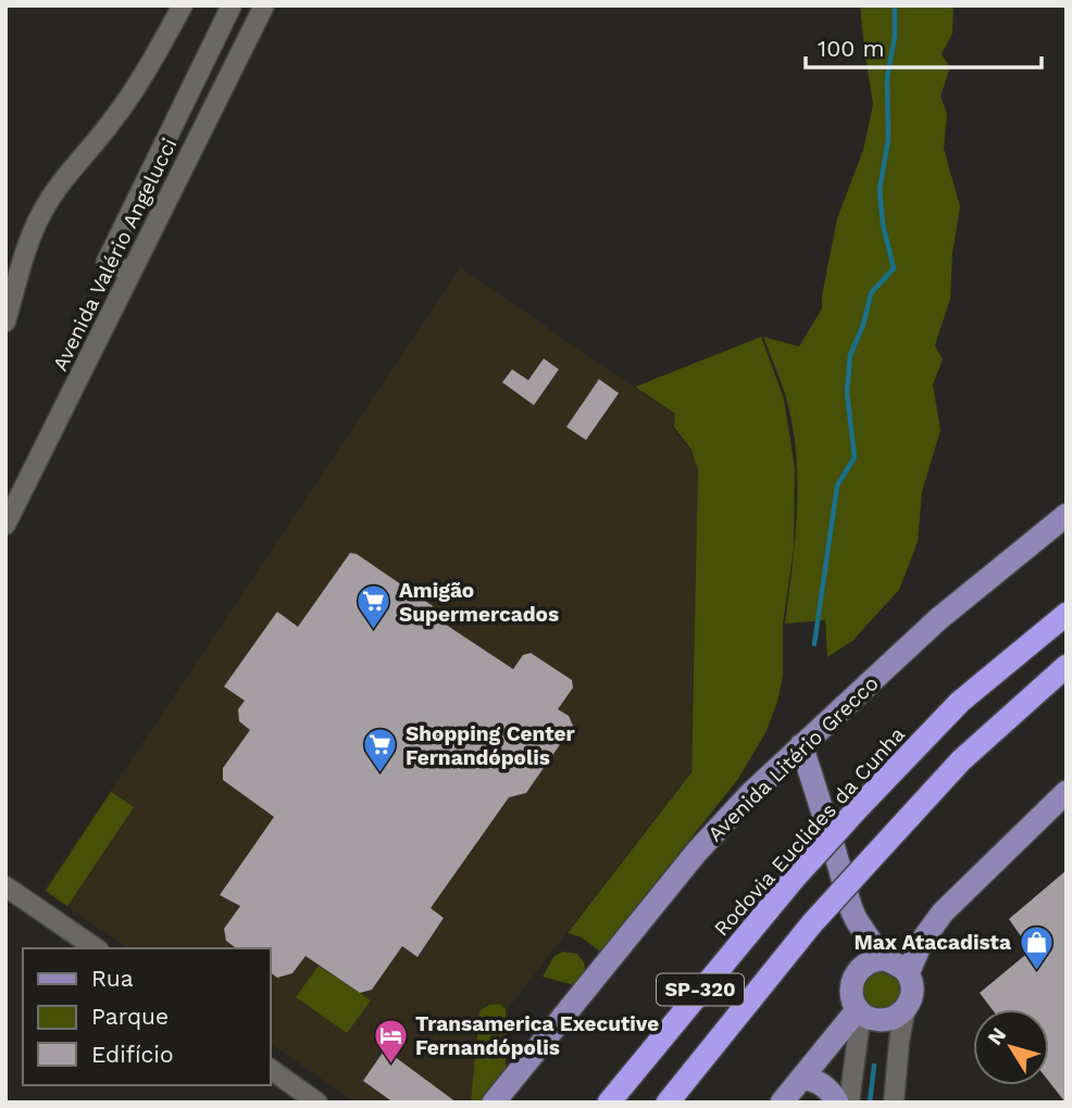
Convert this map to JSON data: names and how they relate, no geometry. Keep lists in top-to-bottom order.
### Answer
{
  "streets": {
    "highway": ["Rodovia Euclides da Cunha", "SP-320"],
    "main road": ["Avenida Litério Grecco"],
    "street": ["Avenida Valério Angelucci"]
  },
  "places": {
    "supermarket": ["Amigão Supermercados", "Shopping Center Fernandópolis"],
    "shop": ["Max Atacadista"],
    "hotel": ["Transamerica Executive Fernandópolis"]
  },
  "legend": ["Rua", "Parque", "Edifício"],
  "scale_bar": "100 m",
  "north": "top left"
}
